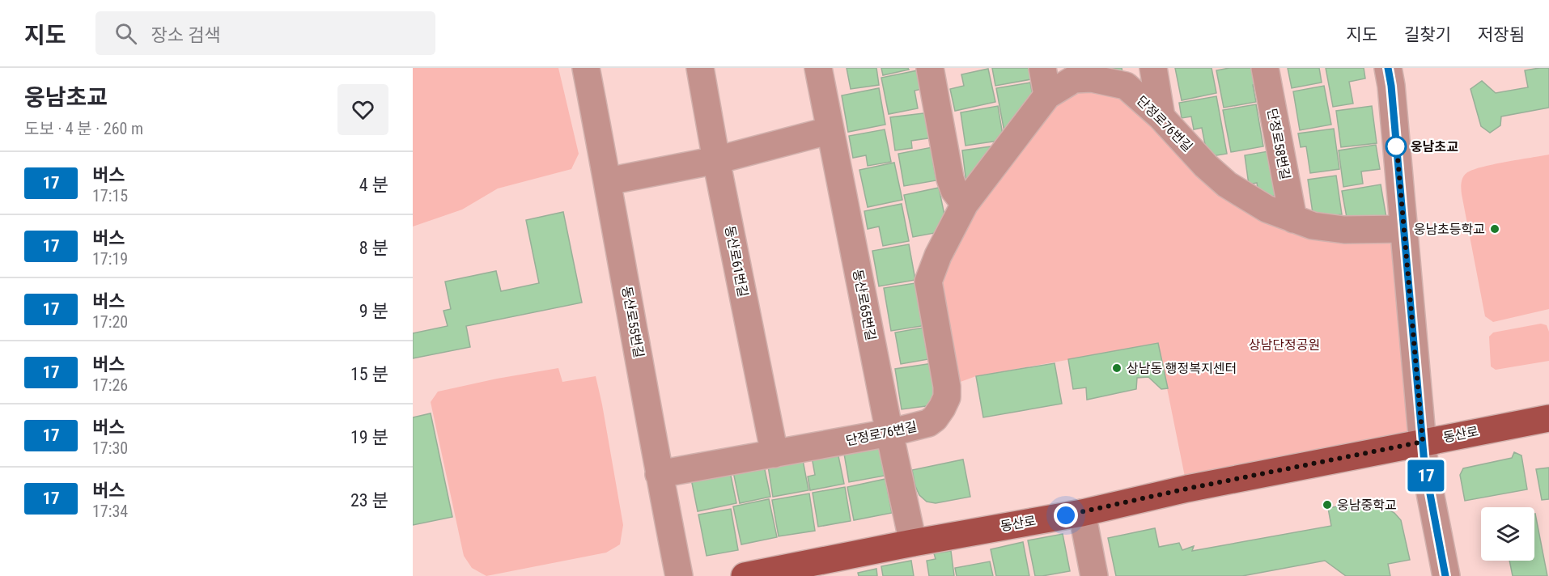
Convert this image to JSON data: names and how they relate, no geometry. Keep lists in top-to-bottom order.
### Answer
{
  "streets": {
    "main road": ["동산로"],
    "street": [
      "단정로76번길",
      "단정로58번길",
      "동산로61번길",
      "동산로65번길",
      "동산로55번길"
    ]
  },
  "crossings": [
    ["단정로76번길", "단정로58번길"],
    ["단정로76번길", "동산로61번길"],
    ["단정로76번길", "동산로65번길"],
    ["단정로76번길", "동산로55번길"],
    ["동산로65번길", "동산로"]
  ],
  "parks": ["상남단정공원"],
  "places": [
    "웅남초교",
    "웅남초등학교",
    "상남동 행정복지센터",
    "웅남중학교"
  ],
  "lines": ["bus line 17"],
  "page": {
    "header": "지도",
    "search": "장소 검색",
    "nav": ["지도", "길찾기", "저장됨"],
    "heading": ["웅남초교", "도보 · 4 분 · 260 m"],
    "on_map": "17",
    "list": [
      {
        "mark": "17",
        "name": "버스",
        "note": "17:15",
        "value": "4 분"
      },
      {
        "mark": "17",
        "name": "버스",
        "note": "17:19",
        "value": "8 분"
      },
      {
        "mark": "17",
        "name": "버스",
        "note": "17:20",
        "value": "9 분"
      },
      {
        "mark": "17",
        "name": "버스",
        "note": "17:26",
        "value": "15 분"
      },
      {
        "mark": "17",
        "name": "버스",
        "note": "17:30",
        "value": "19 분"
      },
      {
        "mark": "17",
        "name": "버스",
        "note": "17:34",
        "value": "23 분"
      }
    ]
  }
}
